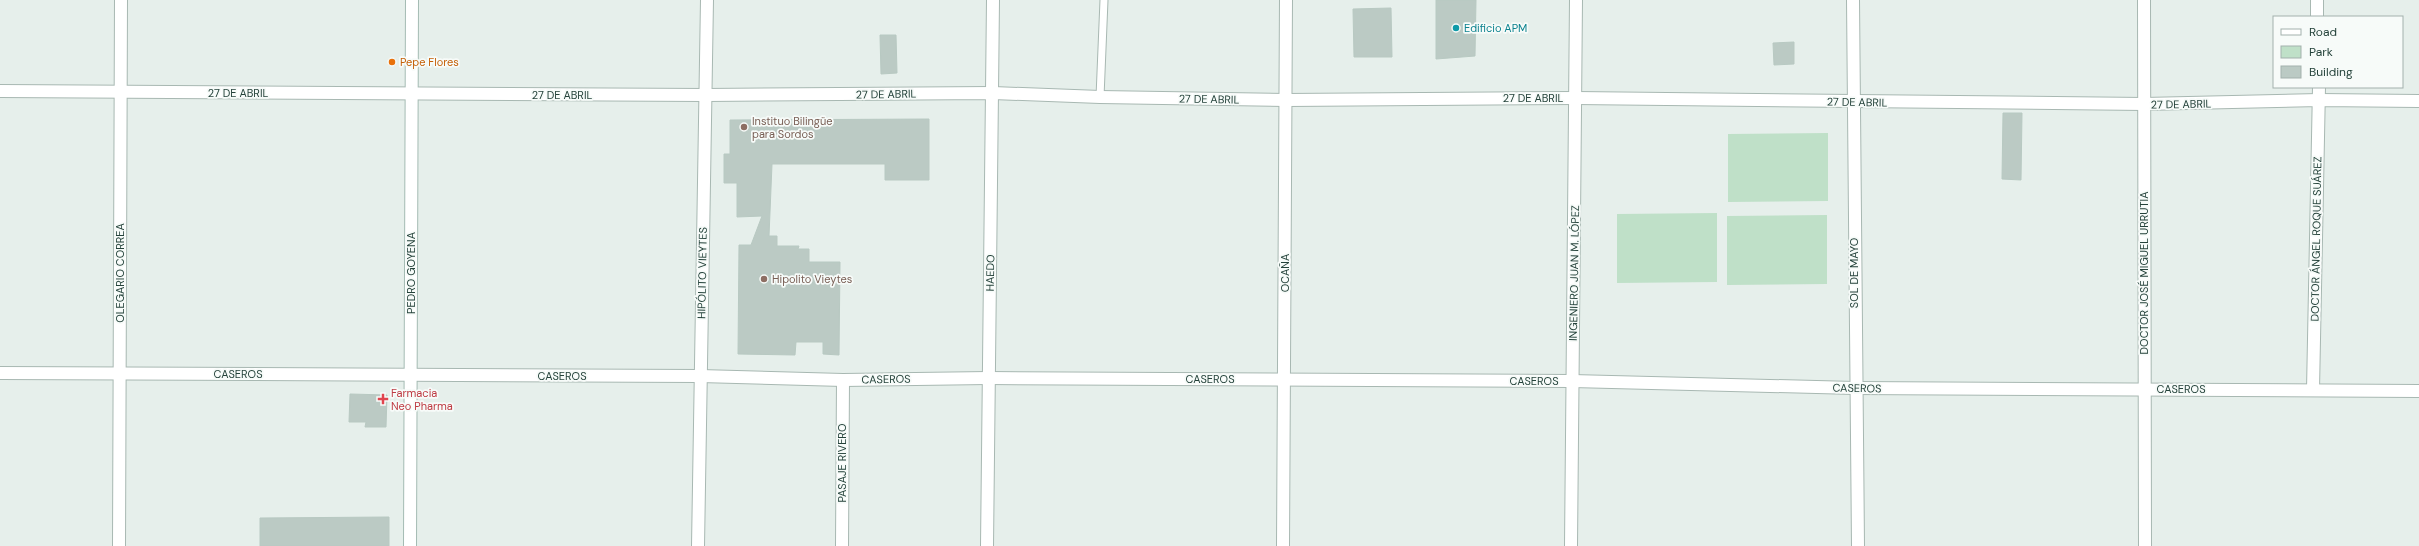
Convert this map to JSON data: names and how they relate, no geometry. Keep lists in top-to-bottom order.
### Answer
{
  "streets": {
    "street": [
      "27 DE ABRIL",
      "DOCTOR ÁNGEL ROQUE SUÁREZ",
      "OLEGARIO CORREA",
      "PEDRO GOYENA",
      "HIPÓLITO VIEYTES",
      "HAEDO",
      "OCAÑA",
      "INGENIERO JUAN M. LÓPEZ",
      "SOL DE MAYO",
      "DOCTOR JOSÉ MIGUEL URRUTIA",
      "CASEROS",
      "PASAJE RIVERO"
    ]
  },
  "crossings": [
    ["27 DE ABRIL", "DOCTOR ÁNGEL ROQUE SUÁREZ"],
    ["27 DE ABRIL", "OLEGARIO CORREA"],
    ["27 DE ABRIL", "PEDRO GOYENA"],
    ["27 DE ABRIL", "HIPÓLITO VIEYTES"],
    ["27 DE ABRIL", "HAEDO"],
    ["27 DE ABRIL", "OCAÑA"],
    ["27 DE ABRIL", "INGENIERO JUAN M. LÓPEZ"],
    ["27 DE ABRIL", "SOL DE MAYO"],
    ["27 DE ABRIL", "DOCTOR JOSÉ MIGUEL URRUTIA"],
    ["DOCTOR ÁNGEL ROQUE SUÁREZ", "CASEROS"],
    ["OLEGARIO CORREA", "CASEROS"],
    ["PEDRO GOYENA", "CASEROS"],
    ["HIPÓLITO VIEYTES", "CASEROS"],
    ["HAEDO", "CASEROS"],
    ["OCAÑA", "CASEROS"],
    ["INGENIERO JUAN M. LÓPEZ", "CASEROS"],
    ["SOL DE MAYO", "CASEROS"],
    ["DOCTOR JOSÉ MIGUEL URRUTIA", "CASEROS"],
    ["CASEROS", "PASAJE RIVERO"]
  ],
  "places": {
    "other": [
      "Edificio APM",
      "Pepe Flores",
      "Instituo Bilingüe para Sordos",
      "Hipolito Vieytes"
    ],
    "health": ["Farmacia Neo Pharma"]
  },
  "legend": ["Road", "Park", "Building"]
}
